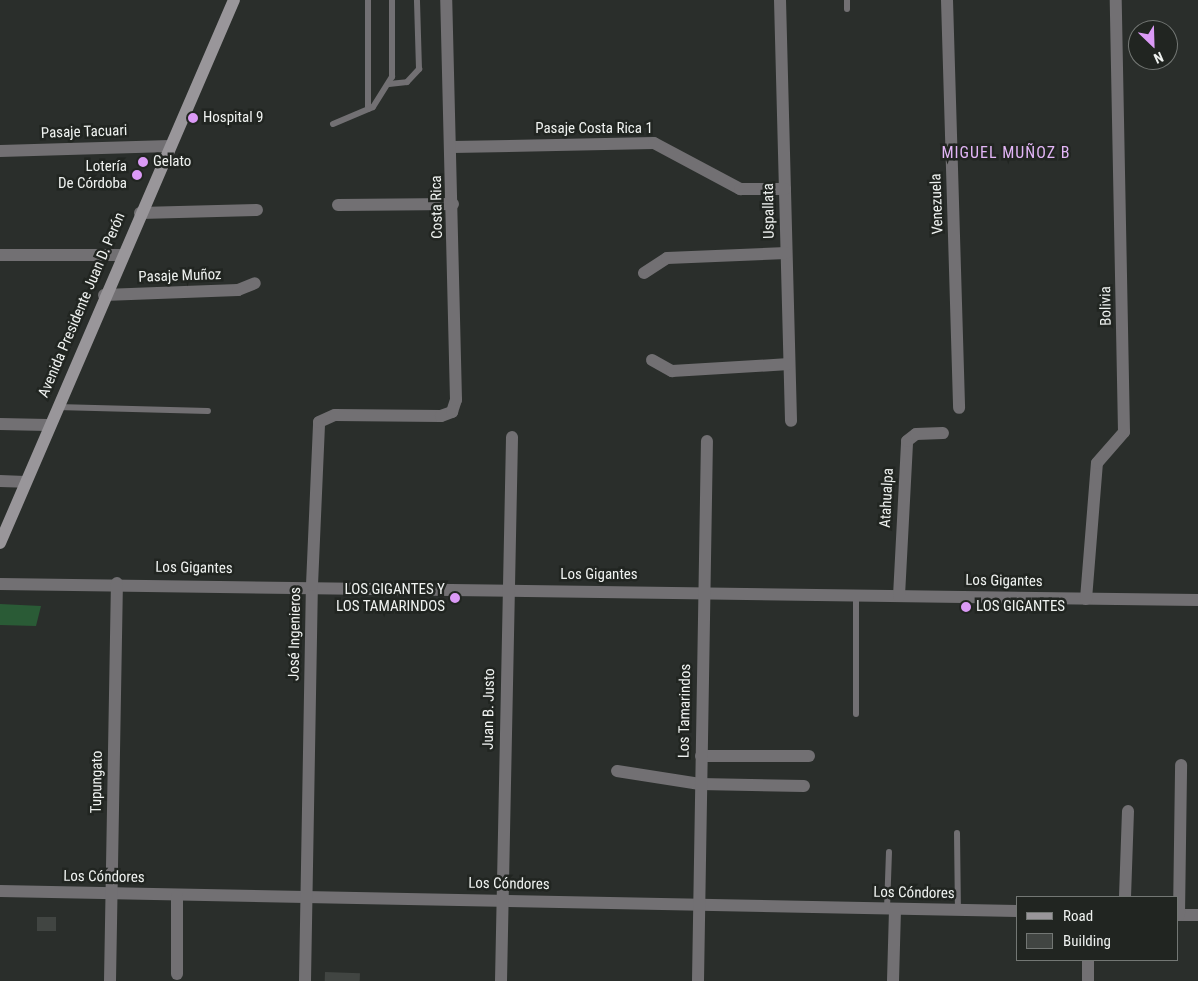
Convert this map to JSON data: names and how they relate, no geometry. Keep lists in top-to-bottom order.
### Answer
{
  "streets": {
    "main road": ["Avenida Presidente Juan D. Perón"],
    "street": [
      "Pasaje Costa Rica 1",
      "Pasaje Tacuari",
      "Venezuela",
      "Costa Rica",
      "Uspallata",
      "Pasaje Muñoz",
      "Bolivia",
      "Atahualpa",
      "Los Gigantes",
      "José Ingenieros",
      "Juan B. Justo",
      "Los Tamarindos",
      "Tupungato",
      "Los Cóndores"
    ]
  },
  "crossings": [
    ["Pasaje Costa Rica 1", "Costa Rica"],
    ["Pasaje Costa Rica 1", "Uspallata"],
    ["Pasaje Tacuari", "Avenida Presidente Juan D. Perón"],
    ["Costa Rica", "José Ingenieros"],
    ["Pasaje Muñoz", "Avenida Presidente Juan D. Perón"],
    ["Bolivia", "Los Gigantes"],
    ["Atahualpa", "Los Gigantes"],
    ["Los Gigantes", "José Ingenieros"],
    ["Los Gigantes", "Juan B. Justo"],
    ["Los Gigantes", "Los Tamarindos"],
    ["Los Gigantes", "Tupungato"],
    ["José Ingenieros", "Los Cóndores"],
    ["Juan B. Justo", "Los Cóndores"],
    ["Los Tamarindos", "Los Cóndores"],
    ["Tupungato", "Los Cóndores"]
  ],
  "districts": ["MIGUEL MUÑOZ B"],
  "places": [
    "Hospital 9",
    "Gelato",
    "Lotería De Córdoba",
    "LOS GIGANTES Y LOS TAMARINDOS",
    "LOS GIGANTES"
  ],
  "legend": ["Road", "Building"],
  "north": "bottom right"
}
